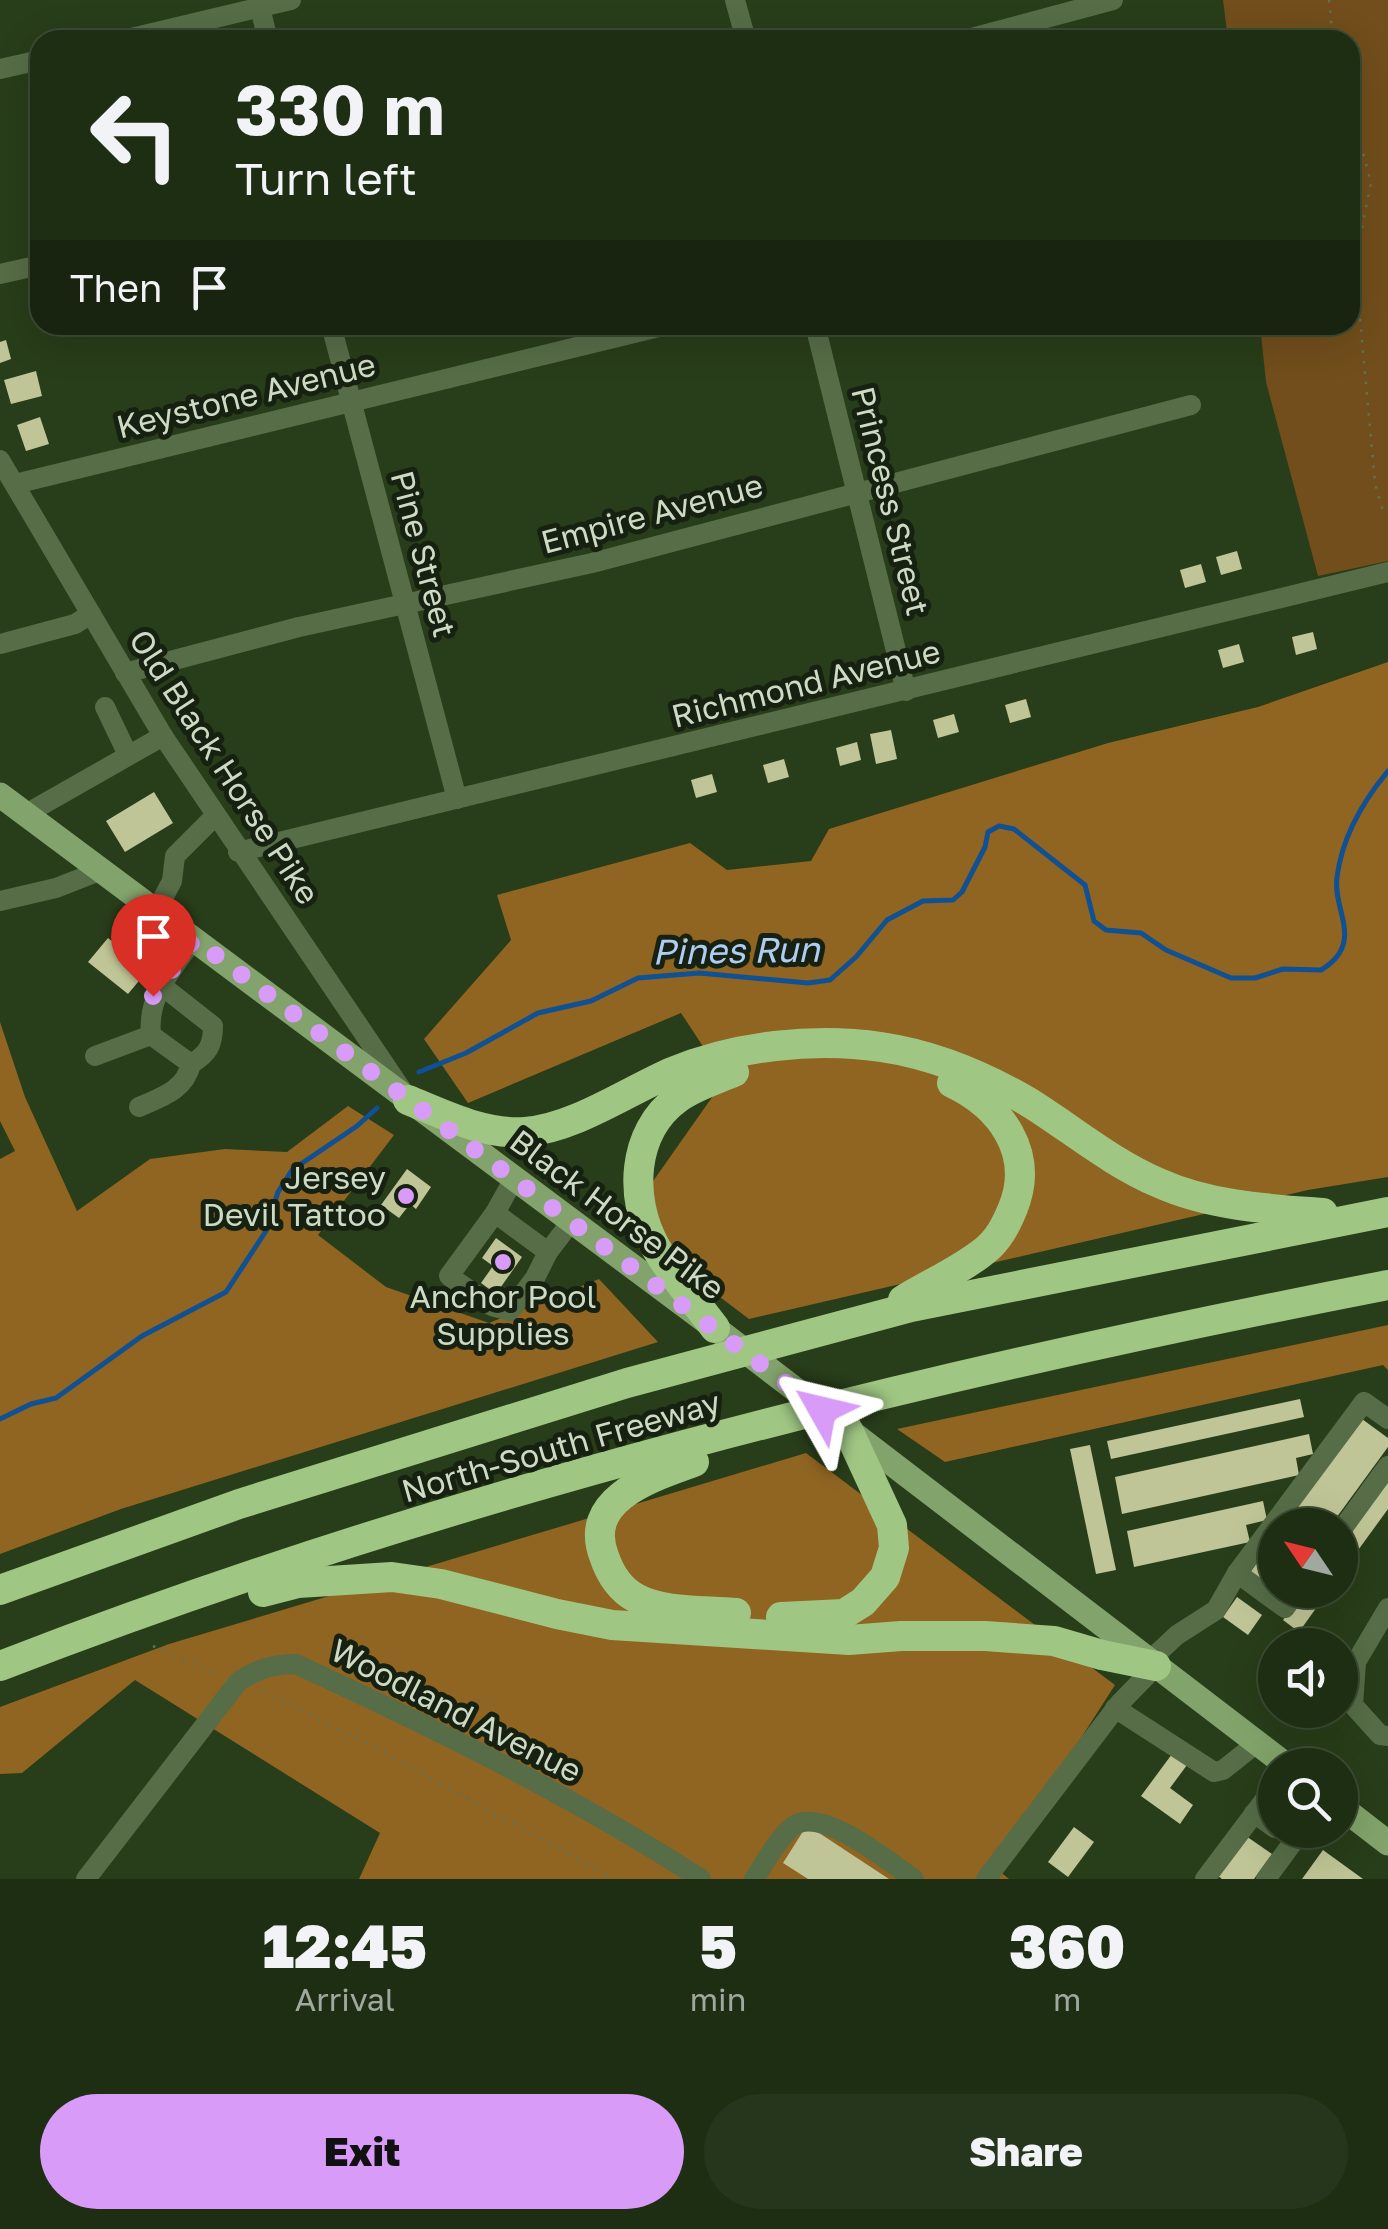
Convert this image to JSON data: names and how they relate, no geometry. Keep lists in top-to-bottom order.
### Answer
{
  "streets": {
    "highway": ["North-South Freeway"],
    "main road": ["Black Horse Pike"],
    "street": [
      "Keystone Avenue",
      "Princess Street",
      "Empire Avenue",
      "Pine Street",
      "Richmond Avenue",
      "Old Black Horse Pike",
      "Woodland Avenue"
    ]
  },
  "crossings": [
    ["Keystone Avenue", "Pine Street"],
    ["Keystone Avenue", "Old Black Horse Pike"],
    ["Princess Street", "Empire Avenue"],
    ["Princess Street", "Richmond Avenue"],
    ["Empire Avenue", "Pine Street"],
    ["Empire Avenue", "Old Black Horse Pike"],
    ["Pine Street", "Richmond Avenue"],
    ["Richmond Avenue", "Old Black Horse Pike"],
    ["Old Black Horse Pike", "Black Horse Pike"]
  ],
  "water": ["Pines Run"],
  "places": ["Jersey Devil Tattoo", "Anchor Pool Supplies"],
  "north": "top left",
  "page": {
    "turn": ["330 m", "Turn left"],
    "then": "Then",
    "eta": [
      "12:45",
      "Arrival",
      "5",
      "min",
      "360",
      "m"
    ],
    "buttons": ["Exit", "Share"]
  }
}
